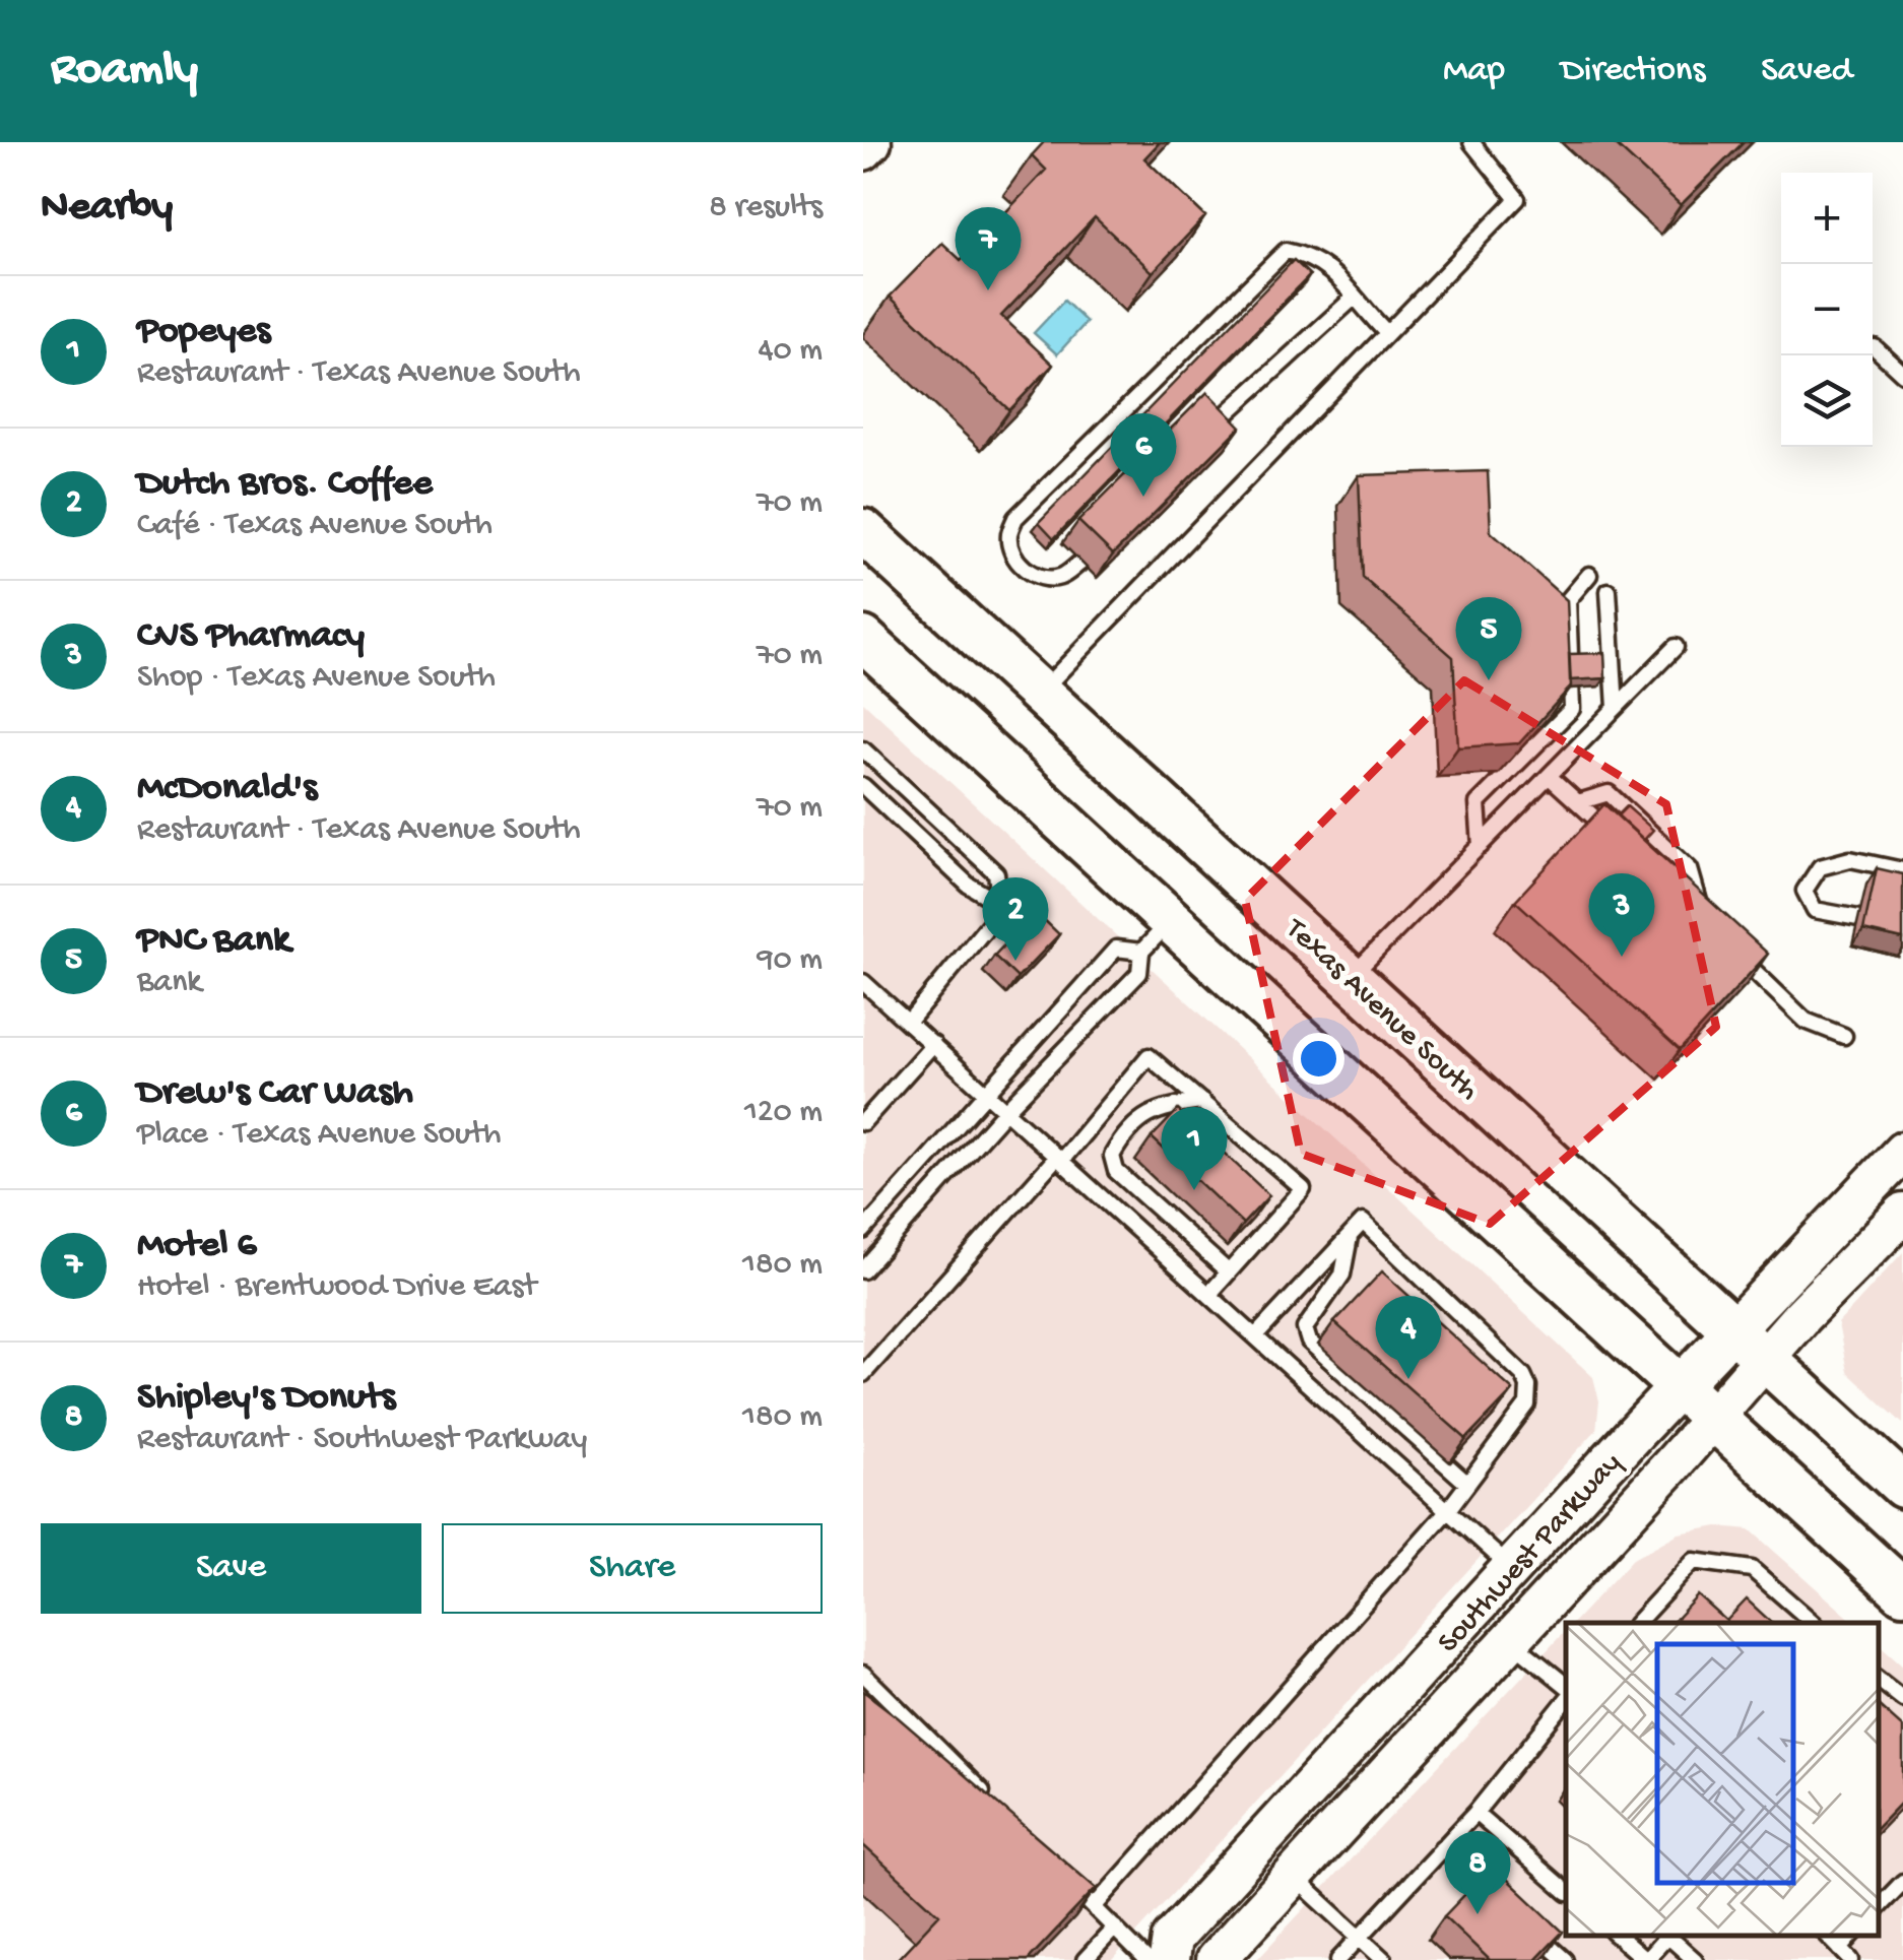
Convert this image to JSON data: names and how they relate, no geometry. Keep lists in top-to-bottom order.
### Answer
{
  "streets": {
    "main road": ["Texas Avenue South", "Southwest Parkway"]
  },
  "crossings": [
    ["Texas Avenue South", "Southwest Parkway"]
  ],
  "page": {
    "header": "Roamly",
    "nav": ["Map", "Directions", "Saved"],
    "heading": ["Nearby", "8 results"],
    "map_buttons": ["+", "−"],
    "pins": [
      "7",
      "6",
      "5",
      "3",
      "2",
      "1",
      "4",
      "8"
    ],
    "list": [
      {
        "mark": "1",
        "name": "Popeyes",
        "note": "Restaurant · Texas Avenue South",
        "value": "40 m"
      },
      {
        "mark": "2",
        "name": "Dutch Bros. Coffee",
        "note": "Café · Texas Avenue South",
        "value": "70 m"
      },
      {
        "mark": "3",
        "name": "CVS Pharmacy",
        "note": "Shop · Texas Avenue South",
        "value": "70 m"
      },
      {
        "mark": "4",
        "name": "McDonald's",
        "note": "Restaurant · Texas Avenue South",
        "value": "70 m"
      },
      {
        "mark": "5",
        "name": "PNC Bank",
        "note": "Bank",
        "value": "90 m"
      },
      {
        "mark": "6",
        "name": "Drew's Car Wash",
        "note": "Place · Texas Avenue South",
        "value": "120 m"
      },
      {
        "mark": "7",
        "name": "Motel 6",
        "note": "Hotel · Brentwood Drive East",
        "value": "180 m"
      },
      {
        "mark": "8",
        "name": "Shipley's Donuts",
        "note": "Restaurant · Southwest Parkway",
        "value": "180 m"
      }
    ],
    "buttons": ["Save", "Share"]
  }
}
